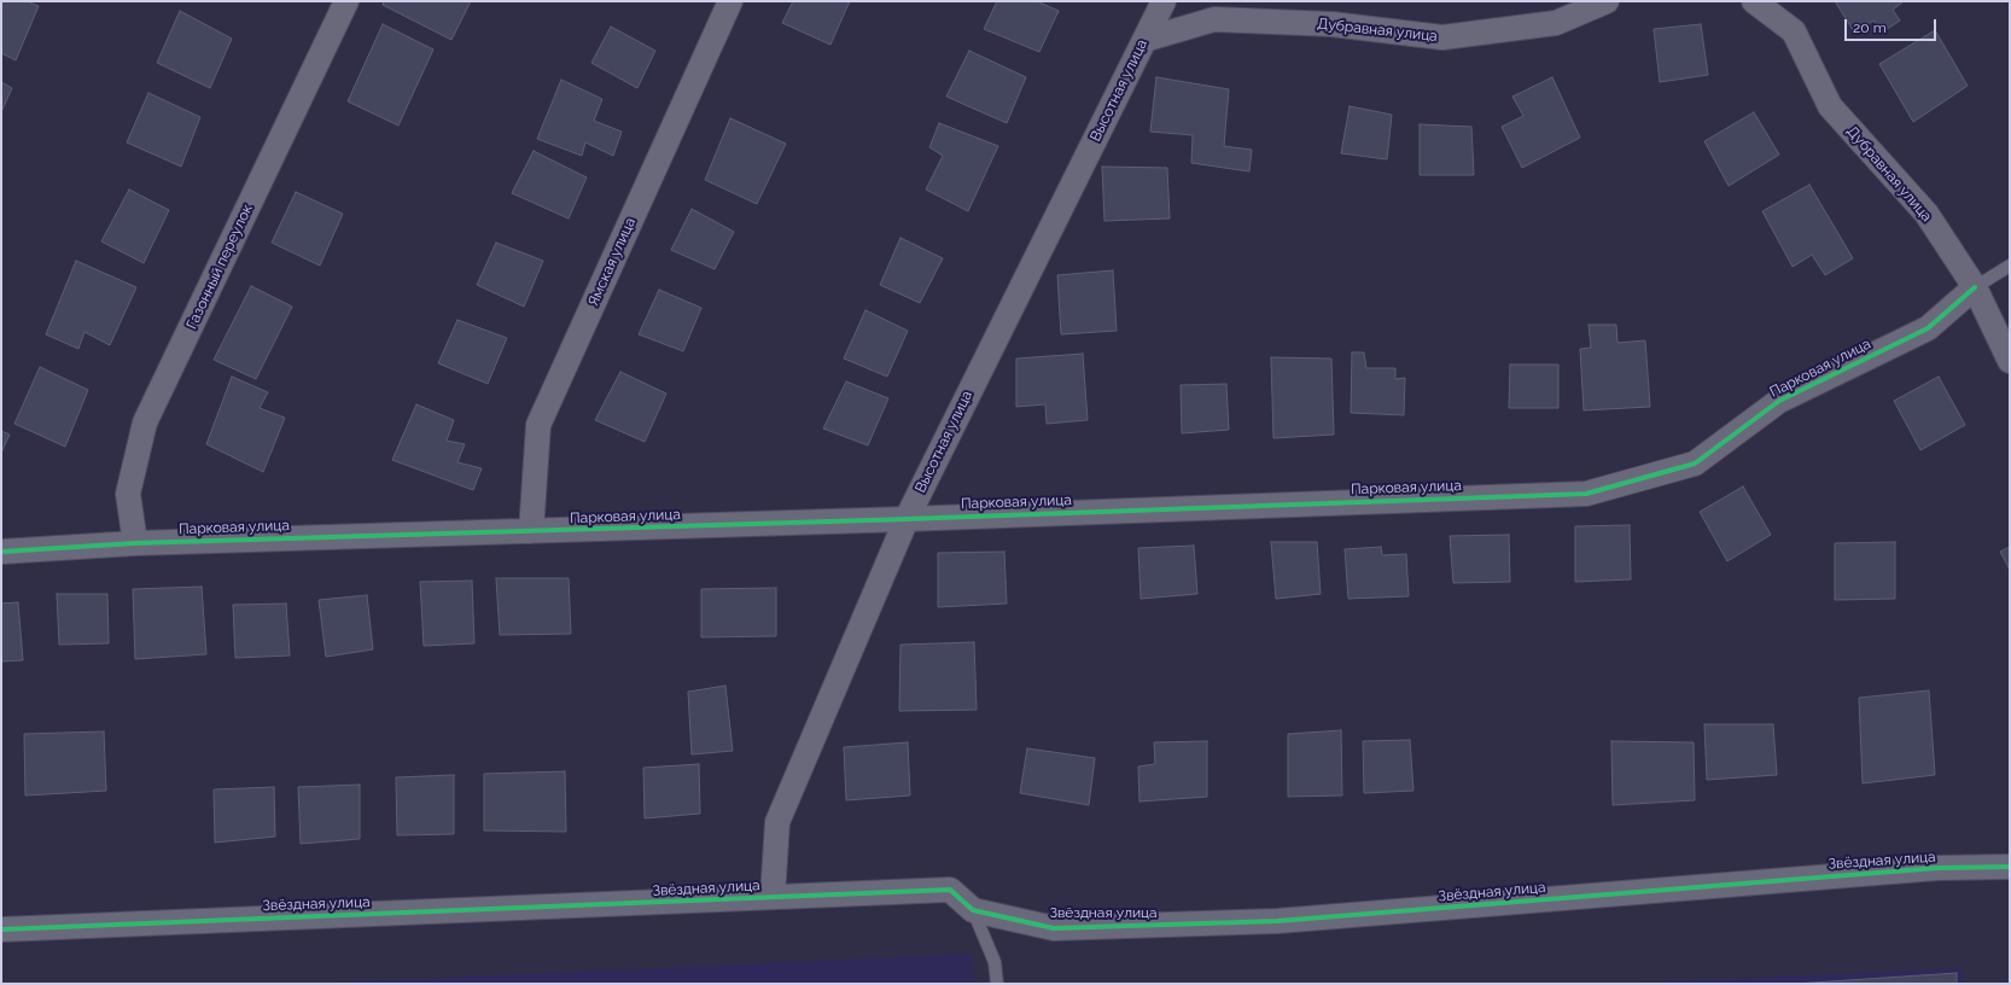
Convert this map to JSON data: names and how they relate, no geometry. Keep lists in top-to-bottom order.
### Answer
{
  "streets": {
    "street": [
      "Дубравная улица",
      "Высотная улица",
      "Ямская улица",
      "Газонный переулок",
      "Парковая улица",
      "Звёздная улица"
    ]
  },
  "crossings": [
    ["Дубравная улица", "Высотная улица"],
    ["Дубравная улица", "Парковая улица"],
    ["Высотная улица", "Парковая улица"],
    ["Высотная улица", "Звёздная улица"],
    ["Ямская улица", "Парковая улица"],
    ["Газонный переулок", "Парковая улица"]
  ],
  "scale_bar": "20 m"
}
